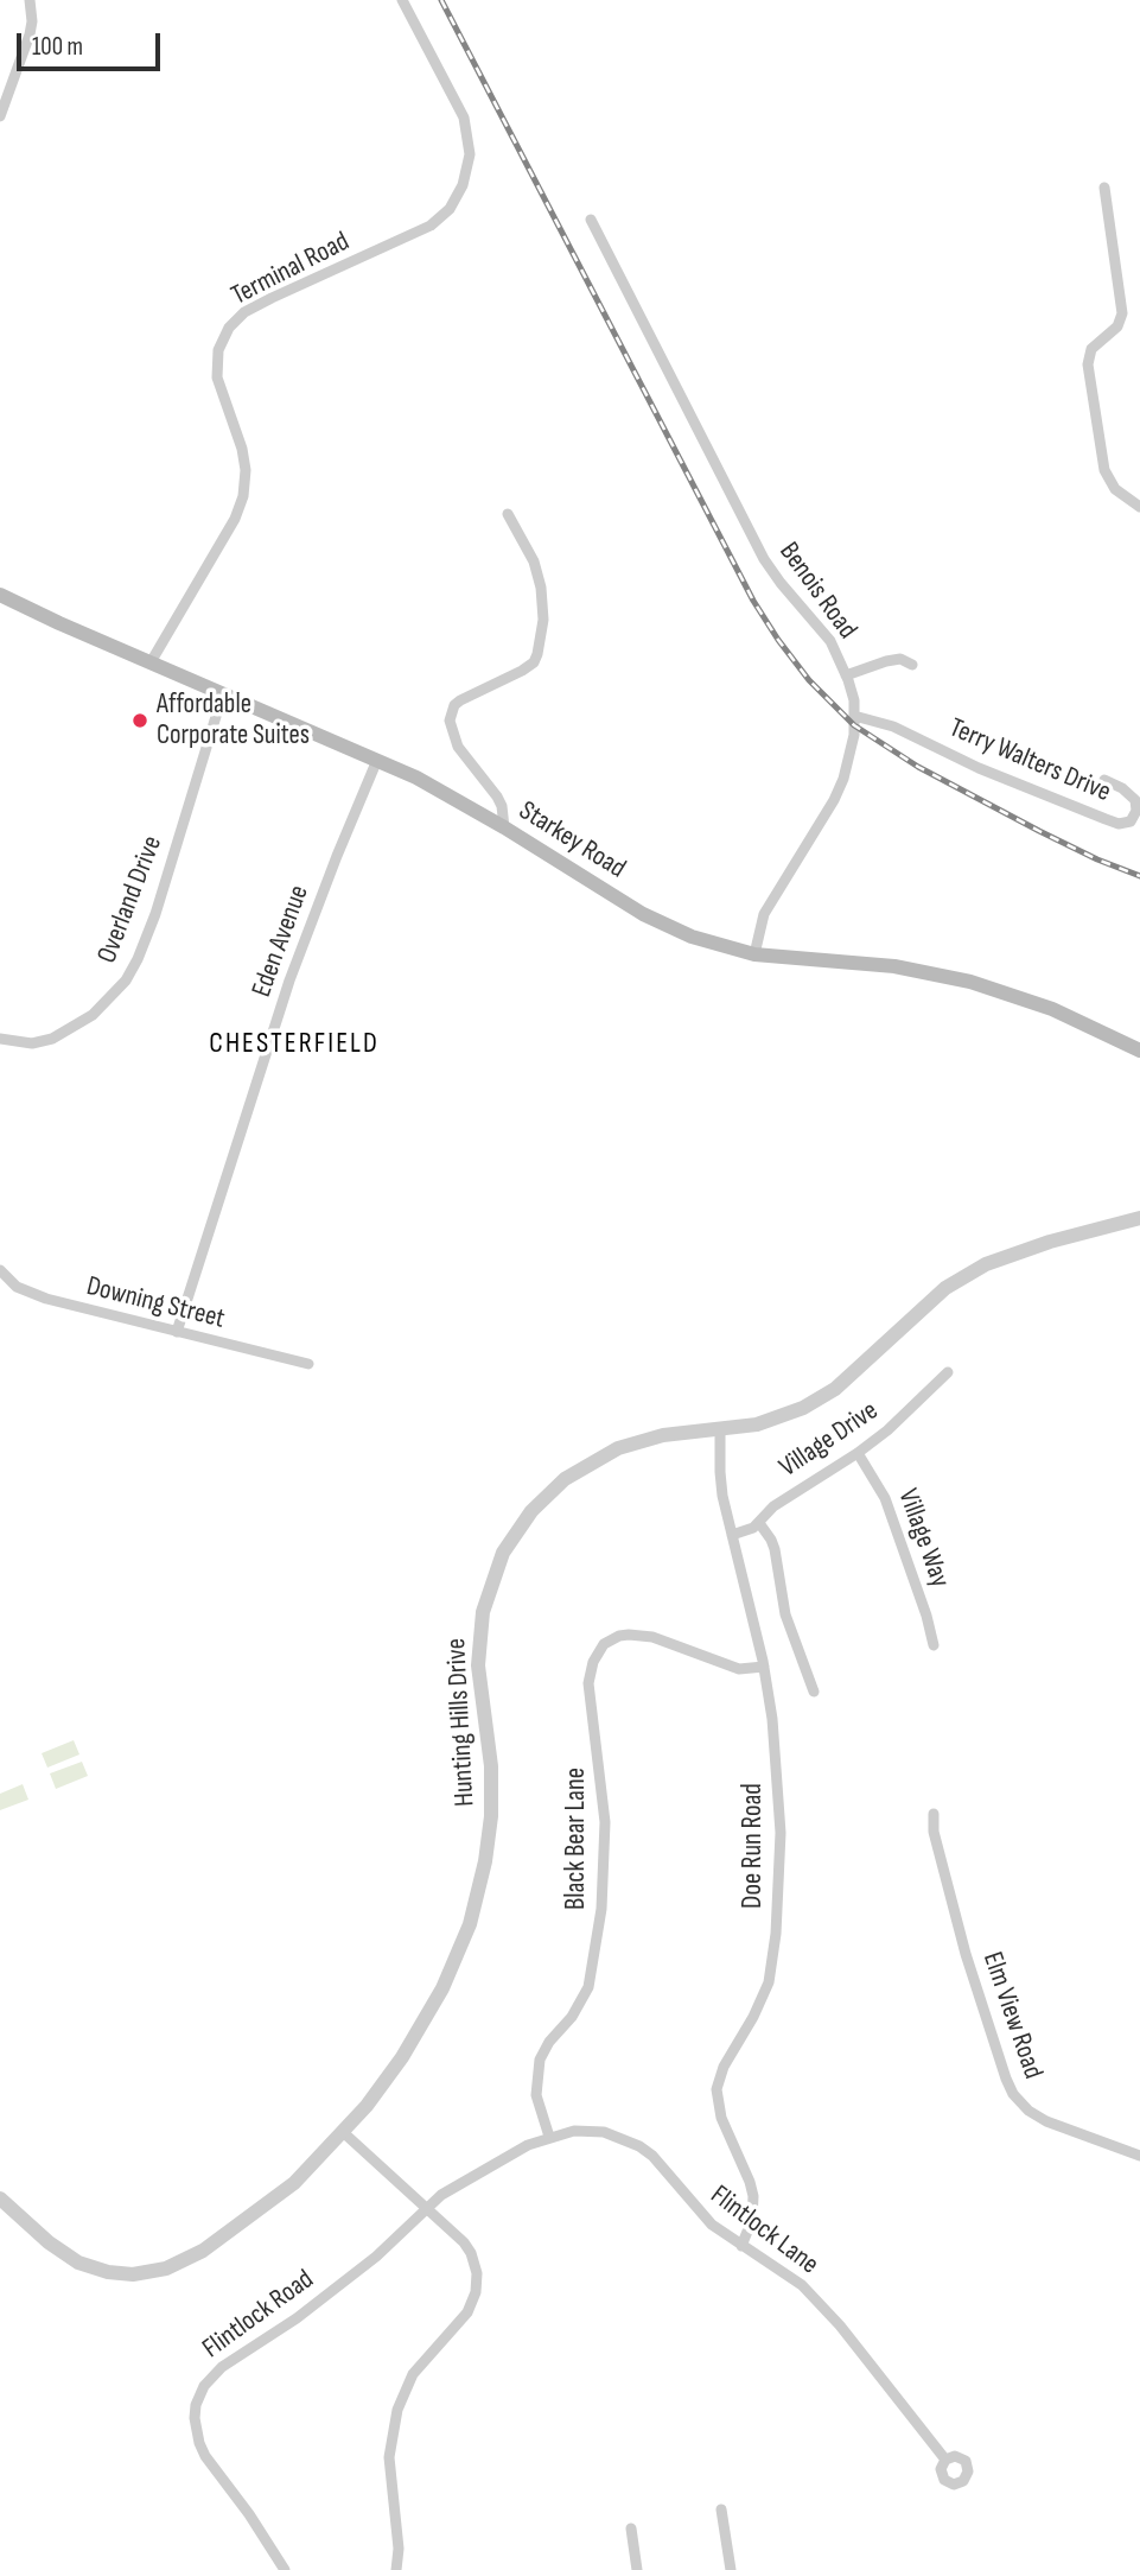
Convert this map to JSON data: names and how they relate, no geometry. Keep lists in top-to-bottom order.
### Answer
{
  "streets": {
    "main road": ["Starkey Road"],
    "street": [
      "Terminal Road",
      "Benois Road",
      "Terry Walters Drive",
      "Overland Drive",
      "Eden Avenue",
      "Downing Street",
      "Village Drive",
      "Village Way",
      "Hunting Hills Drive",
      "Black Bear Lane",
      "Doe Run Road",
      "Elm View Road",
      "Flintlock Lane",
      "Flintlock Road"
    ]
  },
  "crossings": [
    ["Terminal Road", "Starkey Road"],
    ["Benois Road", "Terry Walters Drive"],
    ["Benois Road", "Starkey Road"],
    ["Starkey Road", "Overland Drive"],
    ["Starkey Road", "Eden Avenue"],
    ["Eden Avenue", "Downing Street"],
    ["Village Drive", "Village Way"],
    ["Village Drive", "Doe Run Road"],
    ["Hunting Hills Drive", "Doe Run Road"],
    ["Black Bear Lane", "Doe Run Road"],
    ["Black Bear Lane", "Flintlock Lane"],
    ["Doe Run Road", "Flintlock Lane"],
    ["Flintlock Lane", "Flintlock Road"]
  ],
  "districts": ["CHESTERFIELD"],
  "places": ["Affordable Corporate Suites"],
  "scale_bar": "100 m"
}
